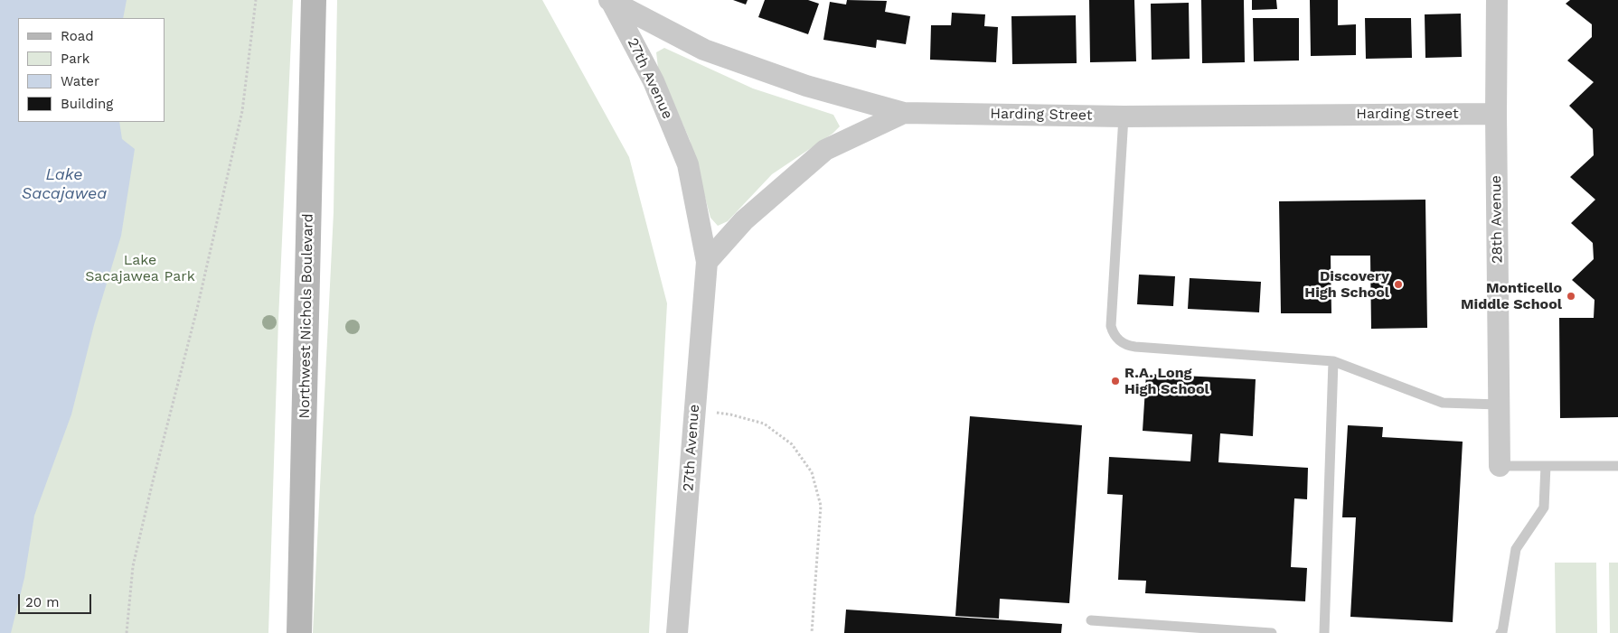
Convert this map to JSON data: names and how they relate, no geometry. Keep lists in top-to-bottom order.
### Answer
{
  "streets": {
    "main road": ["Northwest Nichols Boulevard"],
    "street": ["27th Avenue", "Harding Street", "28th Avenue"]
  },
  "crossings": [
    ["27th Avenue", "Harding Street"],
    ["Harding Street", "28th Avenue"]
  ],
  "water": ["Lake Sacajawea"],
  "parks": ["Lake Sacajawea Park"],
  "places": ["Discovery High School", "Monticello Middle School", "R.A. Long High School"],
  "legend": [
    "Road",
    "Park",
    "Water",
    "Building"
  ],
  "scale_bar": "20 m"
}
